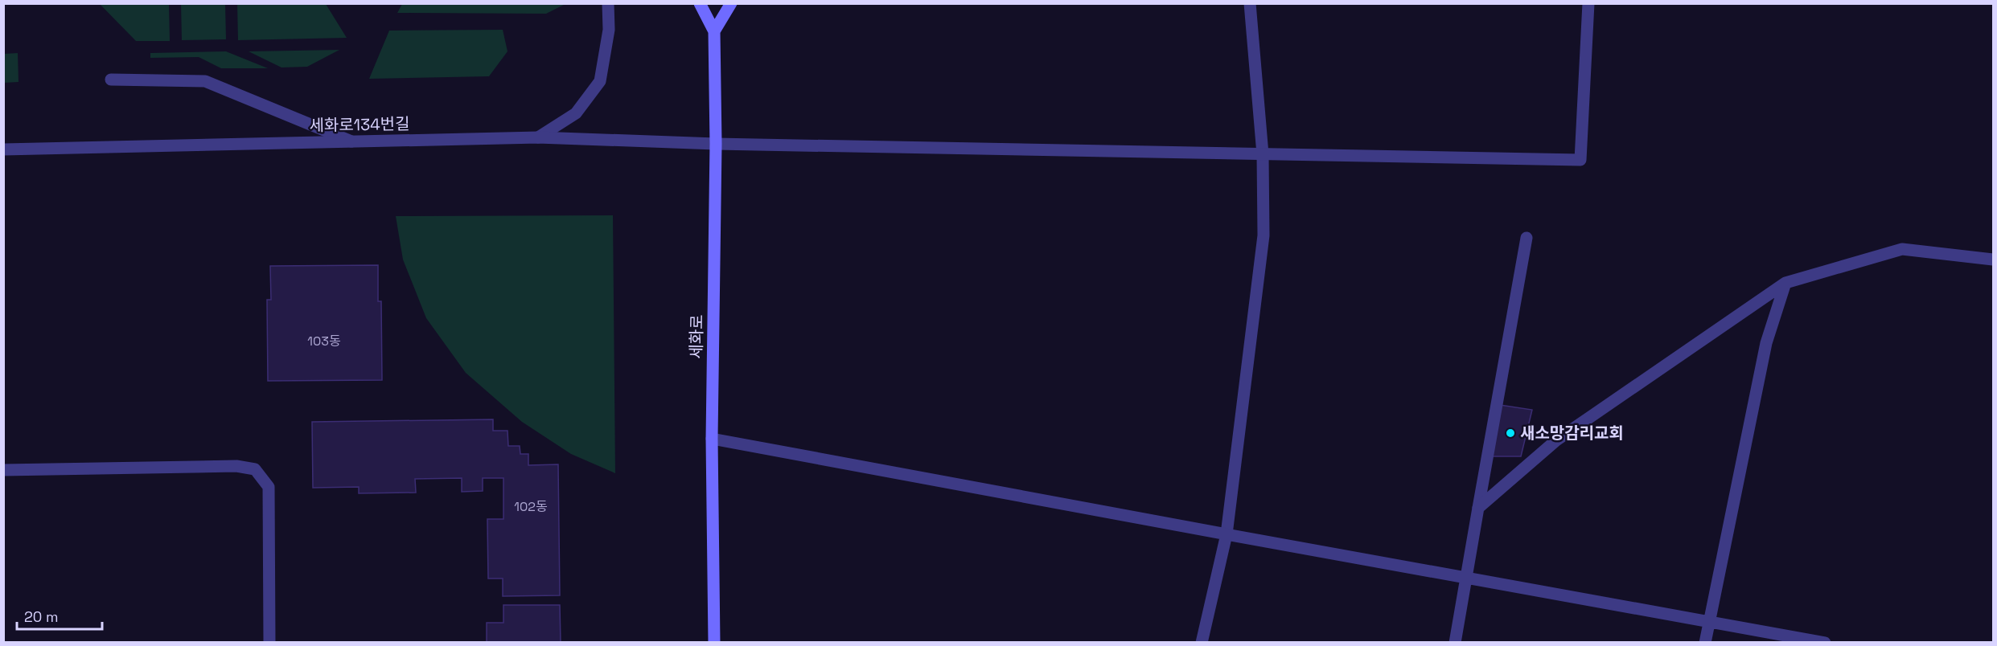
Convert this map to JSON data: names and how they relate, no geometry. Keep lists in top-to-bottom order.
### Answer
{
  "streets": {
    "main road": ["세화로"],
    "street": ["세화로134번길"]
  },
  "crossings": [
    ["세화로134번길", "세화로"]
  ],
  "places": ["새소망감리교회"],
  "house_numbers": ["103동", "102동"],
  "scale_bar": "20 m"
}
